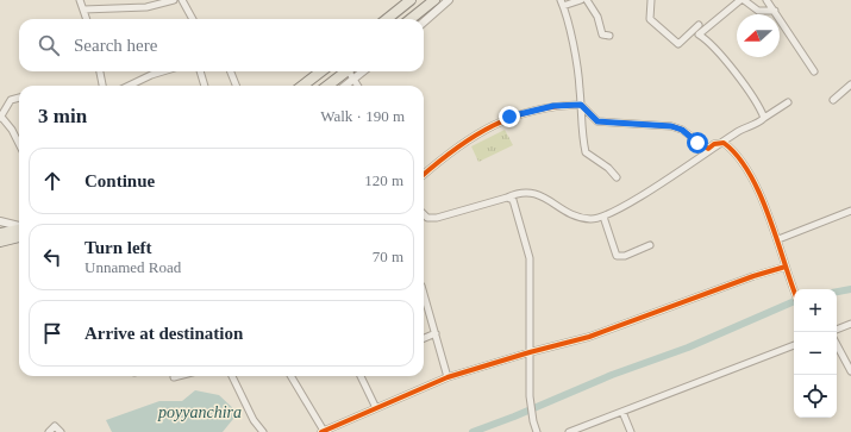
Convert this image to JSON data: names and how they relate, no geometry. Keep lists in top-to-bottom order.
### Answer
{
  "water": ["poyyanchira"],
  "north": "left",
  "page": {
    "search": "Search here",
    "heading": ["3 min", "Walk · 190 m"],
    "list": [
      ["Continue", "120 m"],
      ["Turn left", "Unnamed Road", "70 m"],
      "Arrive at destination"
    ],
    "map_buttons": ["+", "−"]
  }
}
